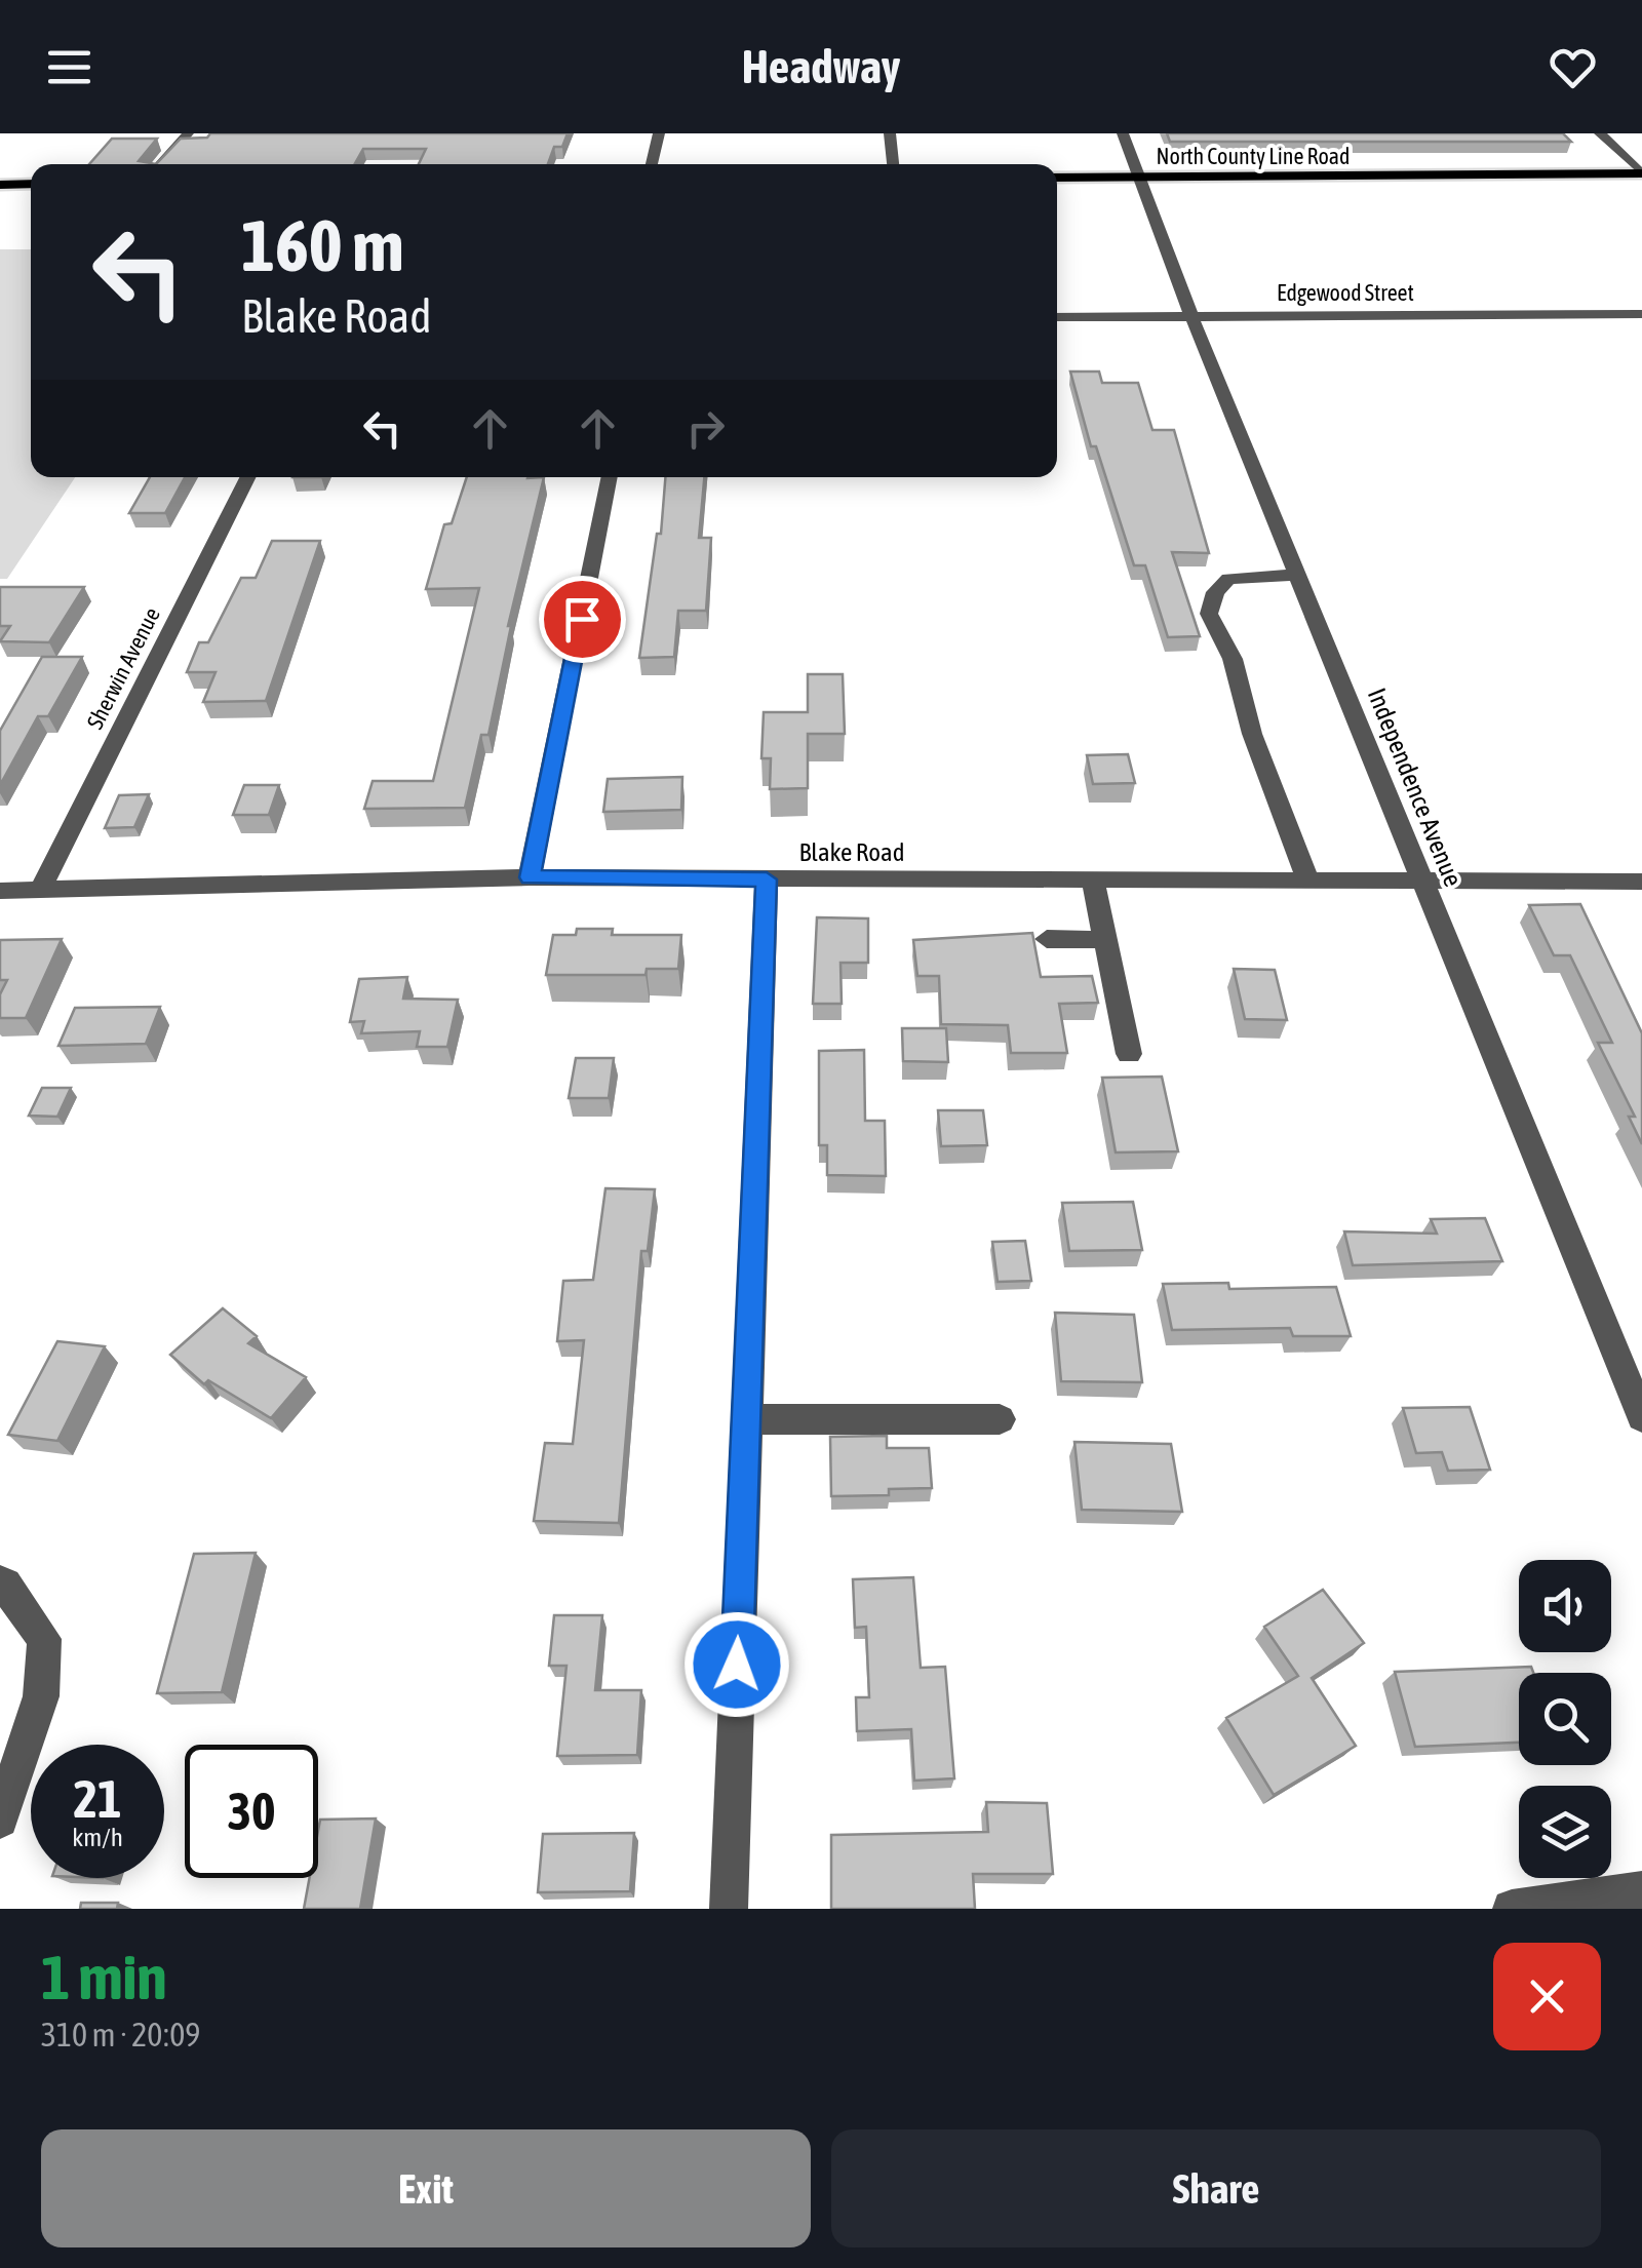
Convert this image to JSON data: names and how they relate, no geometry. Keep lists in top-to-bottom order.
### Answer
{
  "streets": {
    "main road": ["North County Line Road"],
    "street": [
      "Edgewood Street",
      "Sherwin Avenue",
      "Independence Avenue",
      "Blake Road"
    ]
  },
  "crossings": [
    ["North County Line Road", "Independence Avenue"],
    ["Edgewood Street", "Independence Avenue"],
    ["Sherwin Avenue", "Blake Road"],
    ["Independence Avenue", "Blake Road"]
  ],
  "page": {
    "header": "Headway",
    "turn": ["160 m", "Blake Road"],
    "speed": "21 km/h",
    "limit": "30",
    "heading": ["1 min", "310 m · 20:09"],
    "buttons": ["Exit", "Share"]
  }
}
